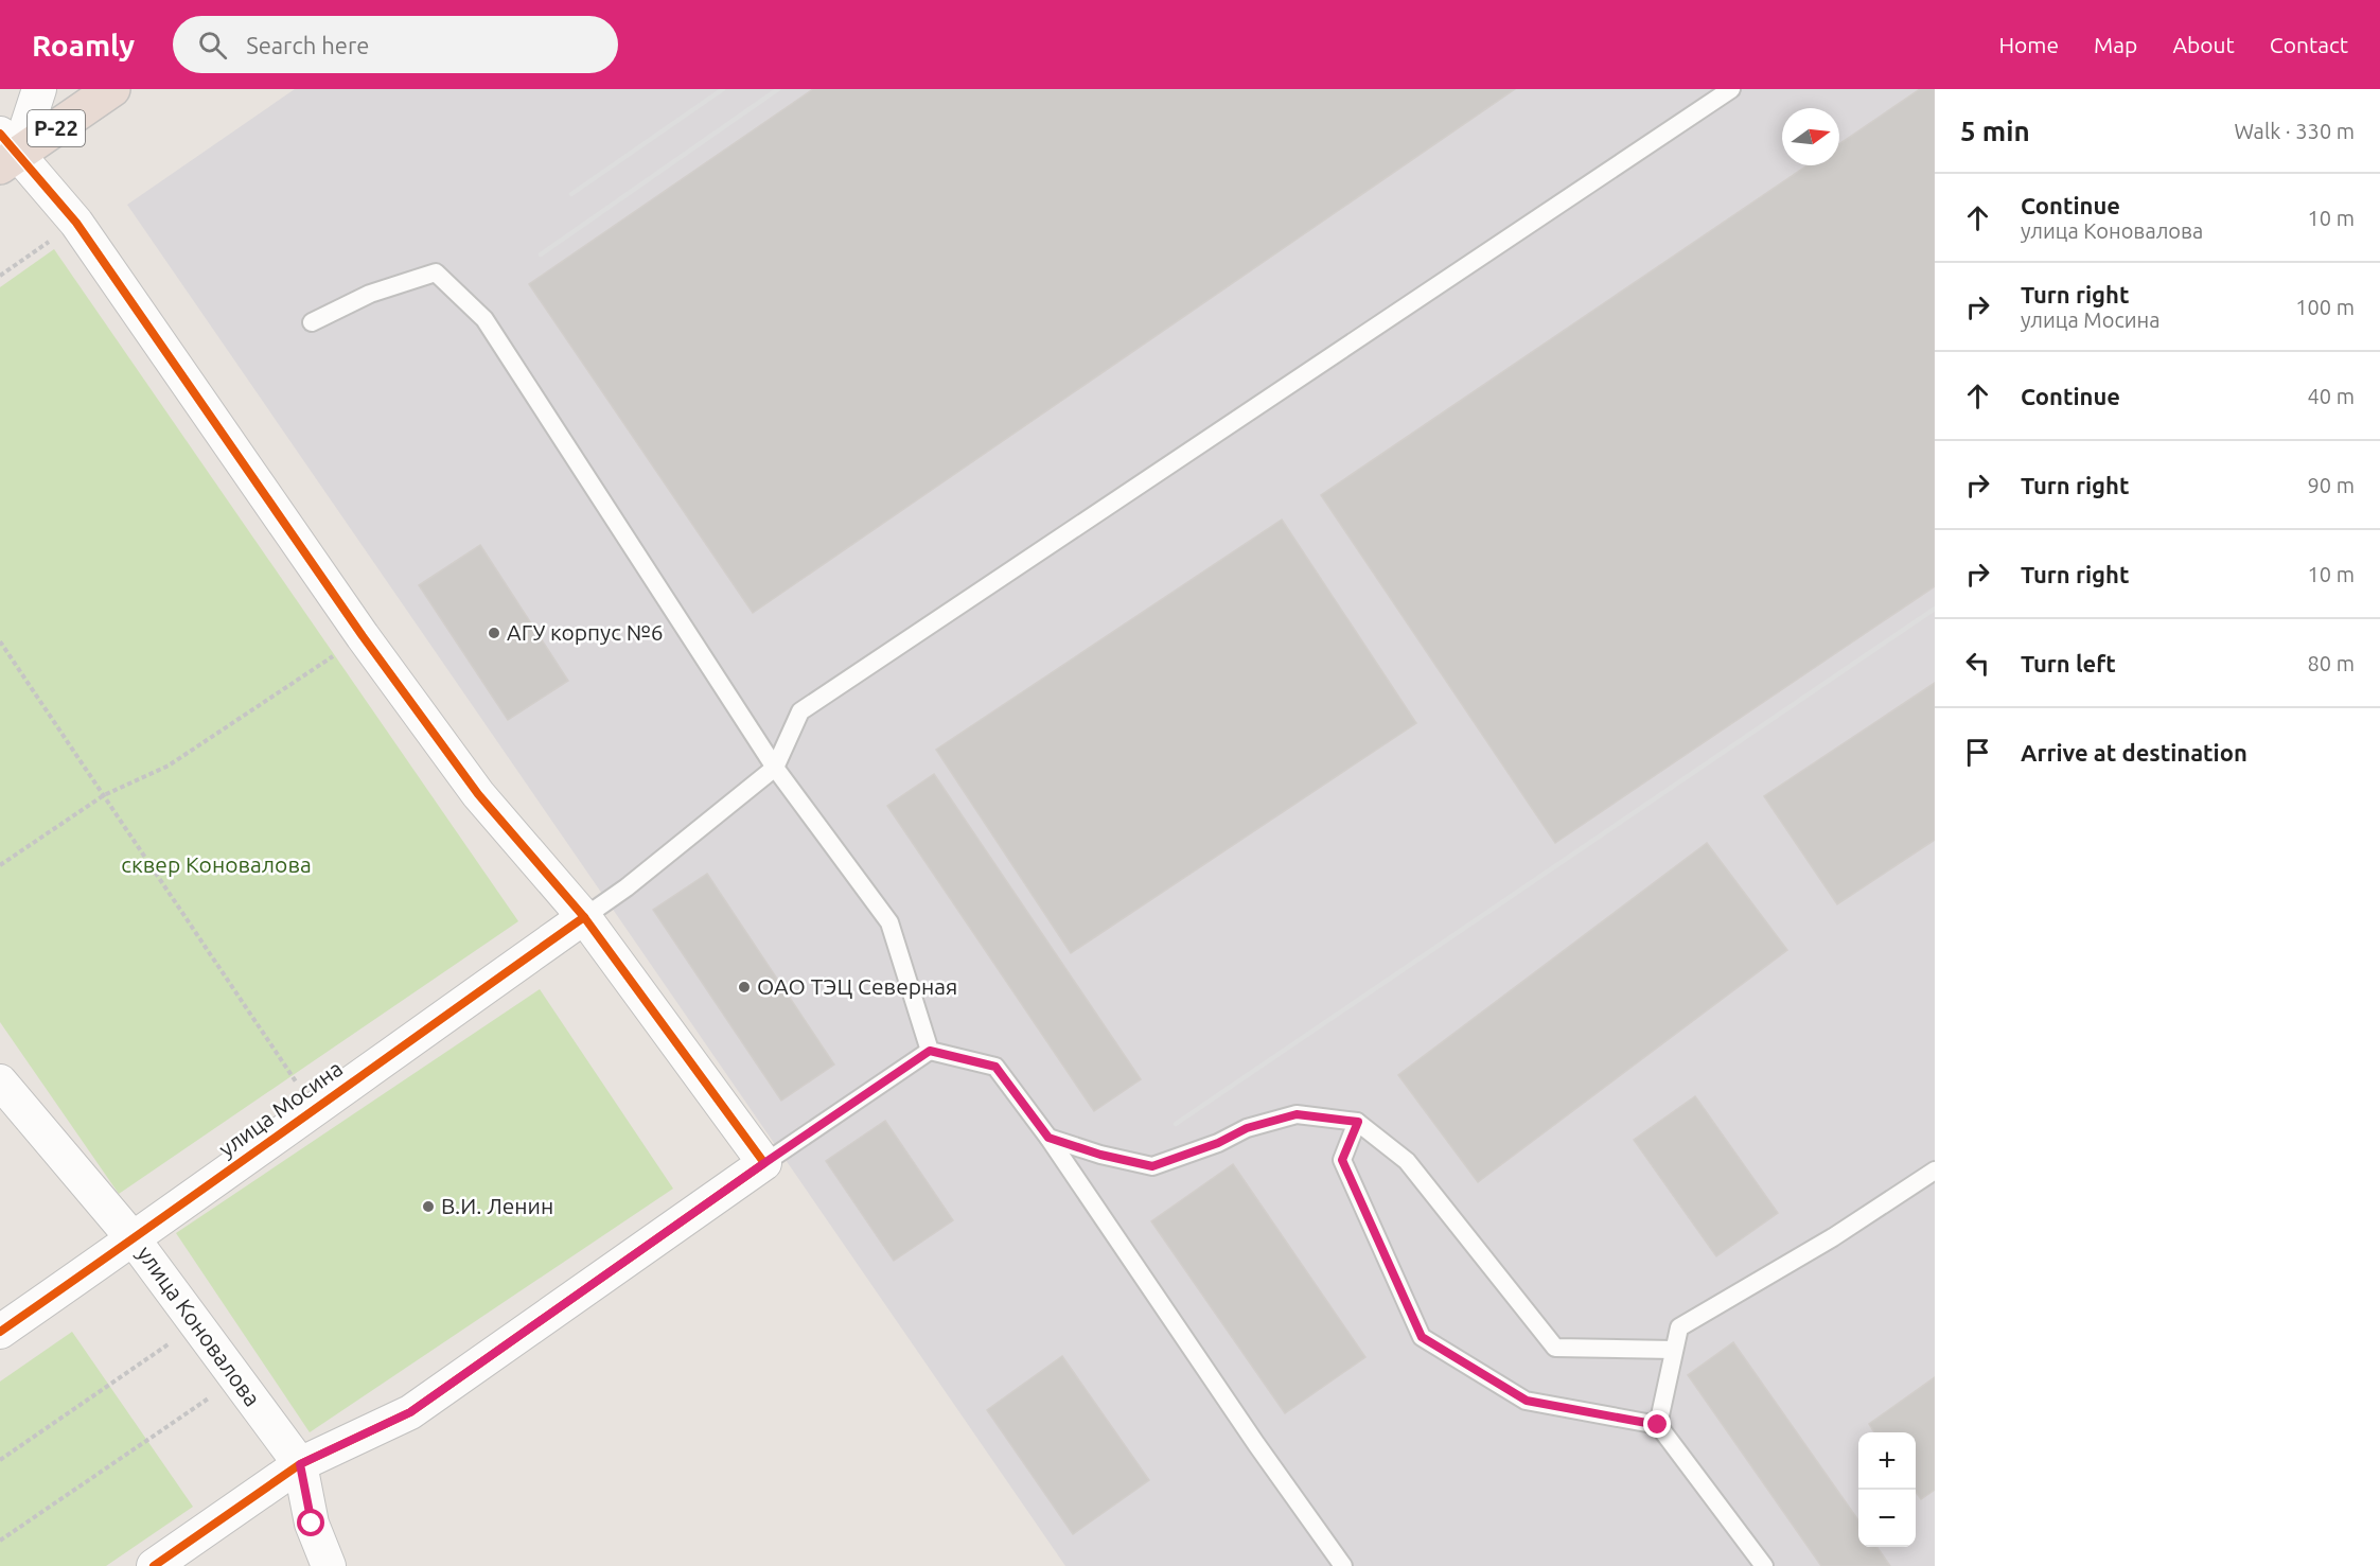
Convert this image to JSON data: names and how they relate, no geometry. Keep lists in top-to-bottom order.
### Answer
{
  "streets": {
    "highway": ["Р-22"],
    "street": ["улица Мосина", "улица Коновалова"]
  },
  "crossings": [
    ["улица Мосина", "улица Коновалова"]
  ],
  "parks": ["сквер Коновалова"],
  "places": ["АГУ корпус №6", "ОАО ТЭЦ Северная", "В.И. Ленин"],
  "north": "right",
  "page": {
    "header": "Roamly",
    "search": "Search here",
    "nav": [
      "Home",
      "Map",
      "About",
      "Contact"
    ],
    "heading": ["5 min", "Walk · 330 m"],
    "list": [
      ["Continue", "улица Коновалова", "10 m"],
      ["Turn right", "улица Мосина", "100 m"],
      ["Continue", "40 m"],
      ["Turn right", "90 m"],
      ["Turn right", "10 m"],
      ["Turn left", "80 m"],
      "Arrive at destination"
    ],
    "map_buttons": ["+", "−"]
  }
}
